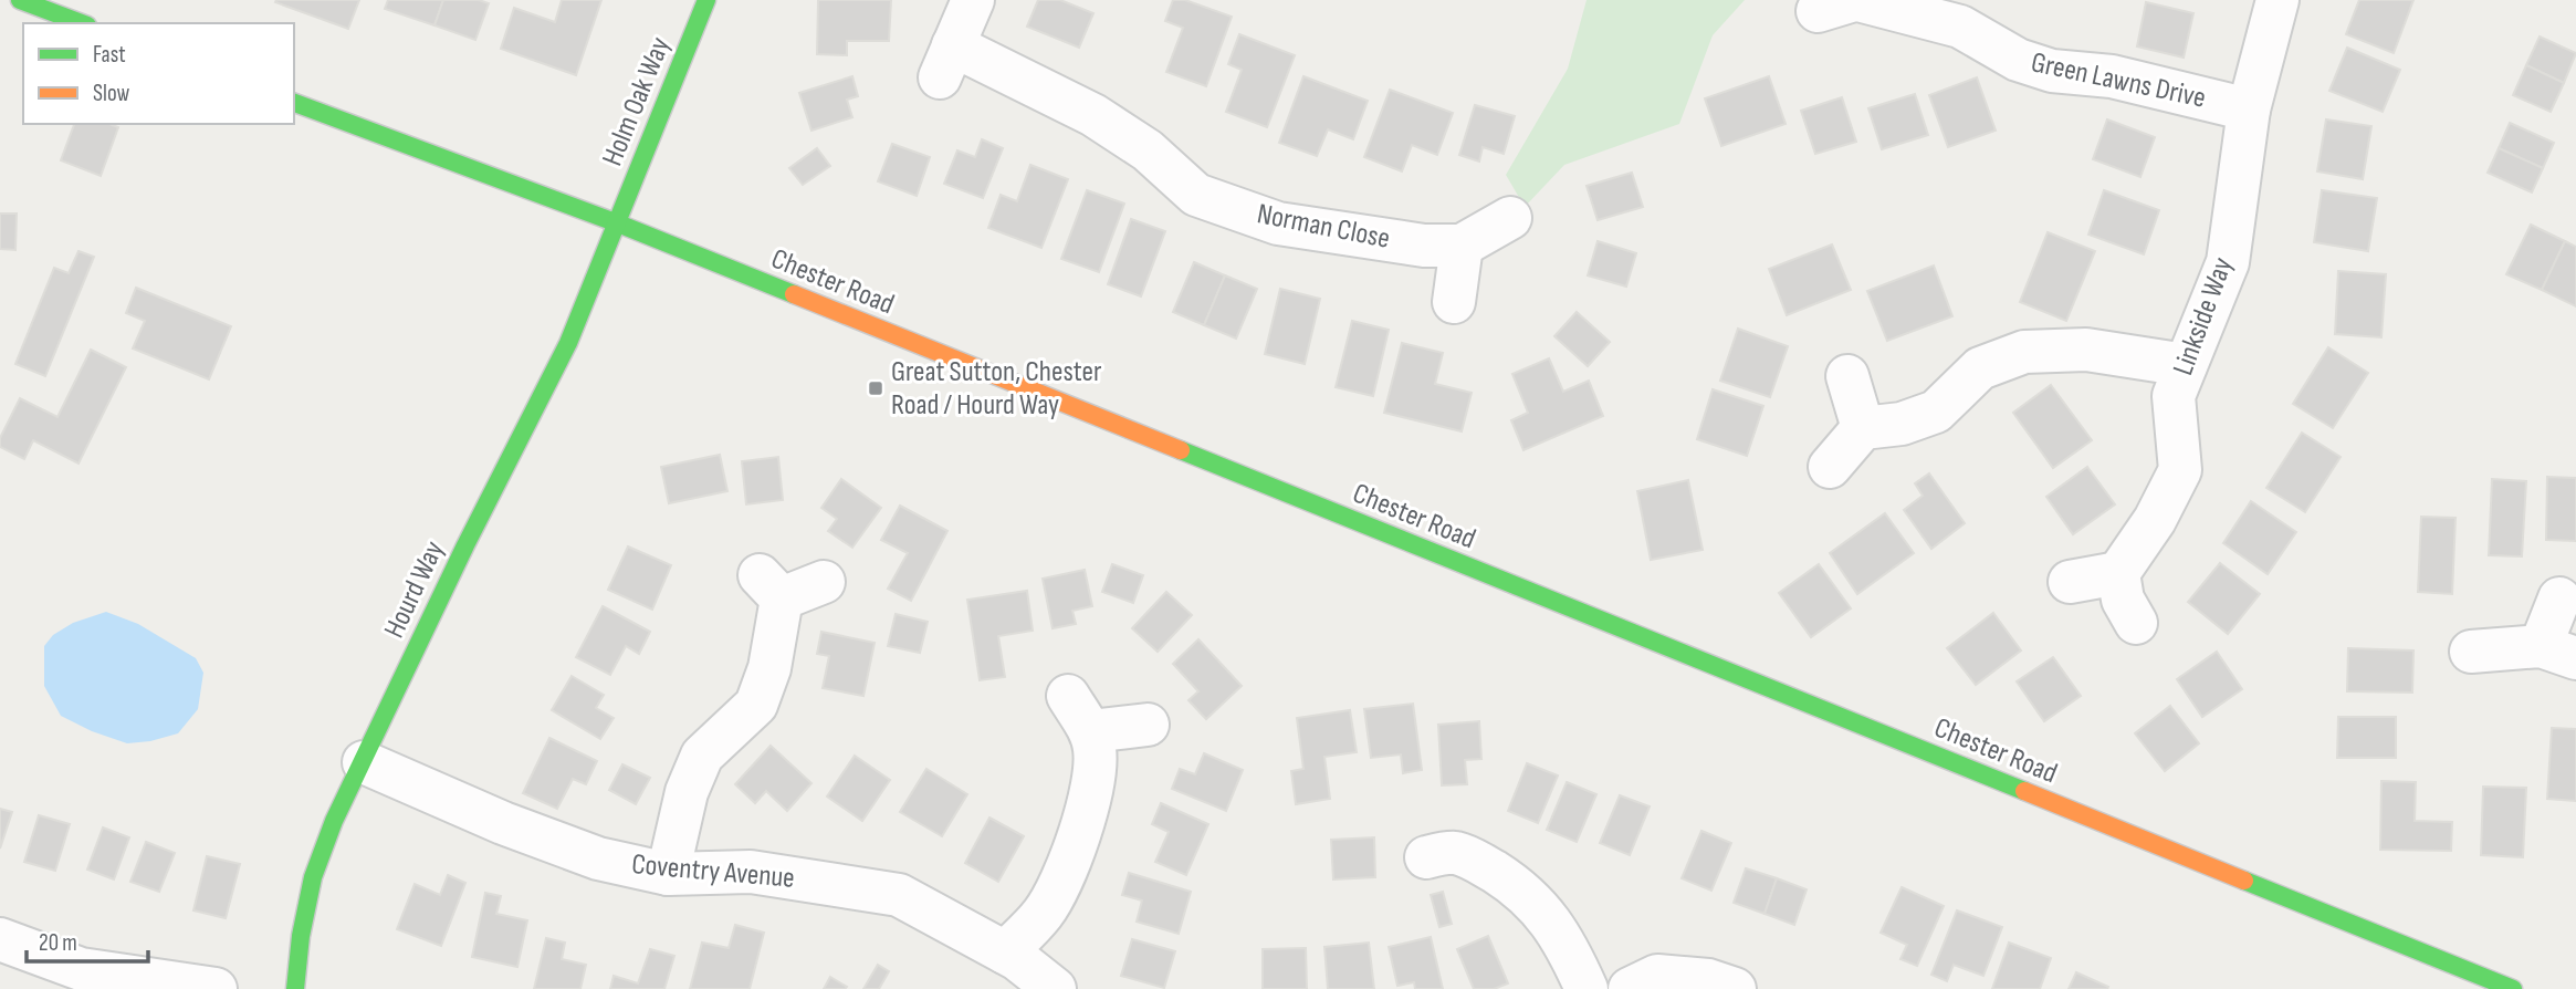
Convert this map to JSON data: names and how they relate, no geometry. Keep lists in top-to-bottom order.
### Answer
{
  "streets": {
    "main road": ["Holm Oak Way", "Chester Road", "Hourd Way"],
    "street": [
      "Green Lawns Drive",
      "Norman Close",
      "Linkside Way",
      "Coventry Avenue"
    ]
  },
  "crossings": [
    ["Green Lawns Drive", "Linkside Way"],
    ["Holm Oak Way", "Chester Road"],
    ["Holm Oak Way", "Hourd Way"],
    ["Chester Road", "Hourd Way"],
    ["Hourd Way", "Coventry Avenue"]
  ],
  "places": {
    "transit": ["Great Sutton, Chester Road / Hourd Way"]
  },
  "legend": ["Fast", "Slow"],
  "scale_bar": "20 m"
}
